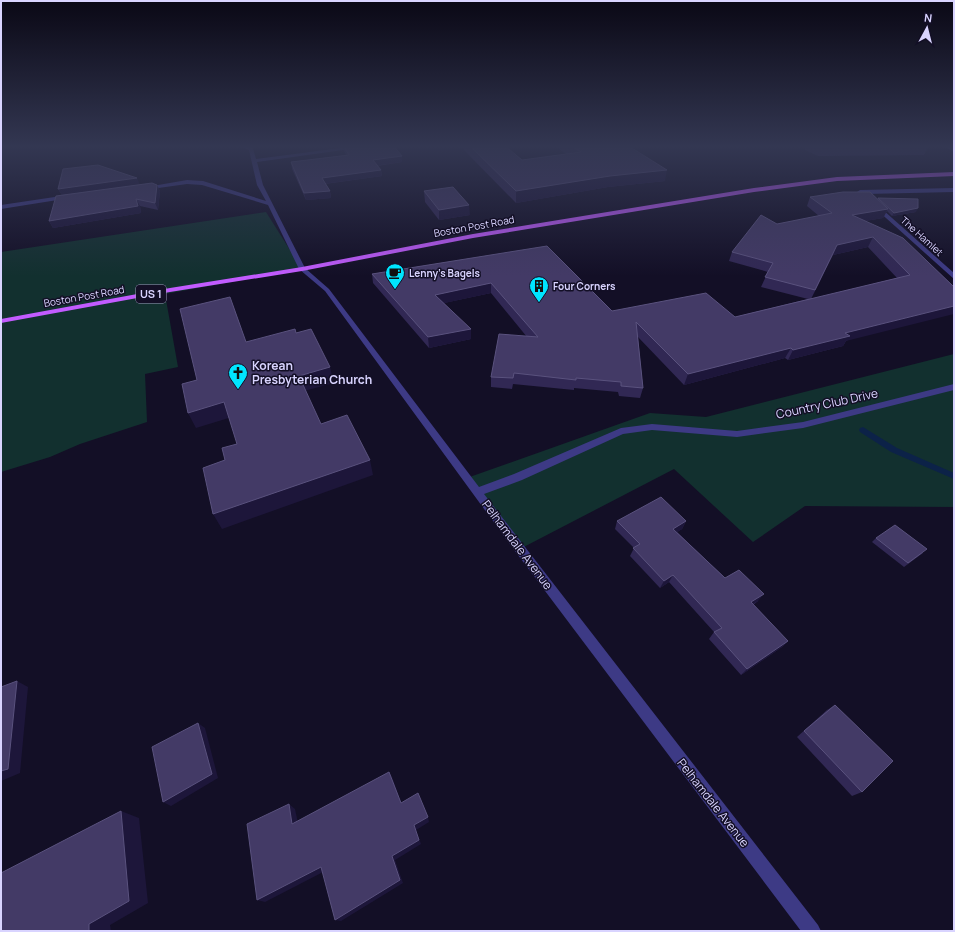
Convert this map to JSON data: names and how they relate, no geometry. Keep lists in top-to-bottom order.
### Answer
{
  "streets": {
    "main road": ["Boston Post Road", "US 1"],
    "street": ["The Hamlet", "Country Club Drive", "Pelhamdale Avenue"]
  },
  "crossings": [
    ["Boston Post Road", "Pelhamdale Avenue"],
    ["Country Club Drive", "Pelhamdale Avenue"]
  ],
  "places": {
    "cafe": ["Lenny's Bagels"],
    "building": ["Four Corners"],
    "church": ["Korean Presbyterian Church"]
  },
  "north": "top"
}
